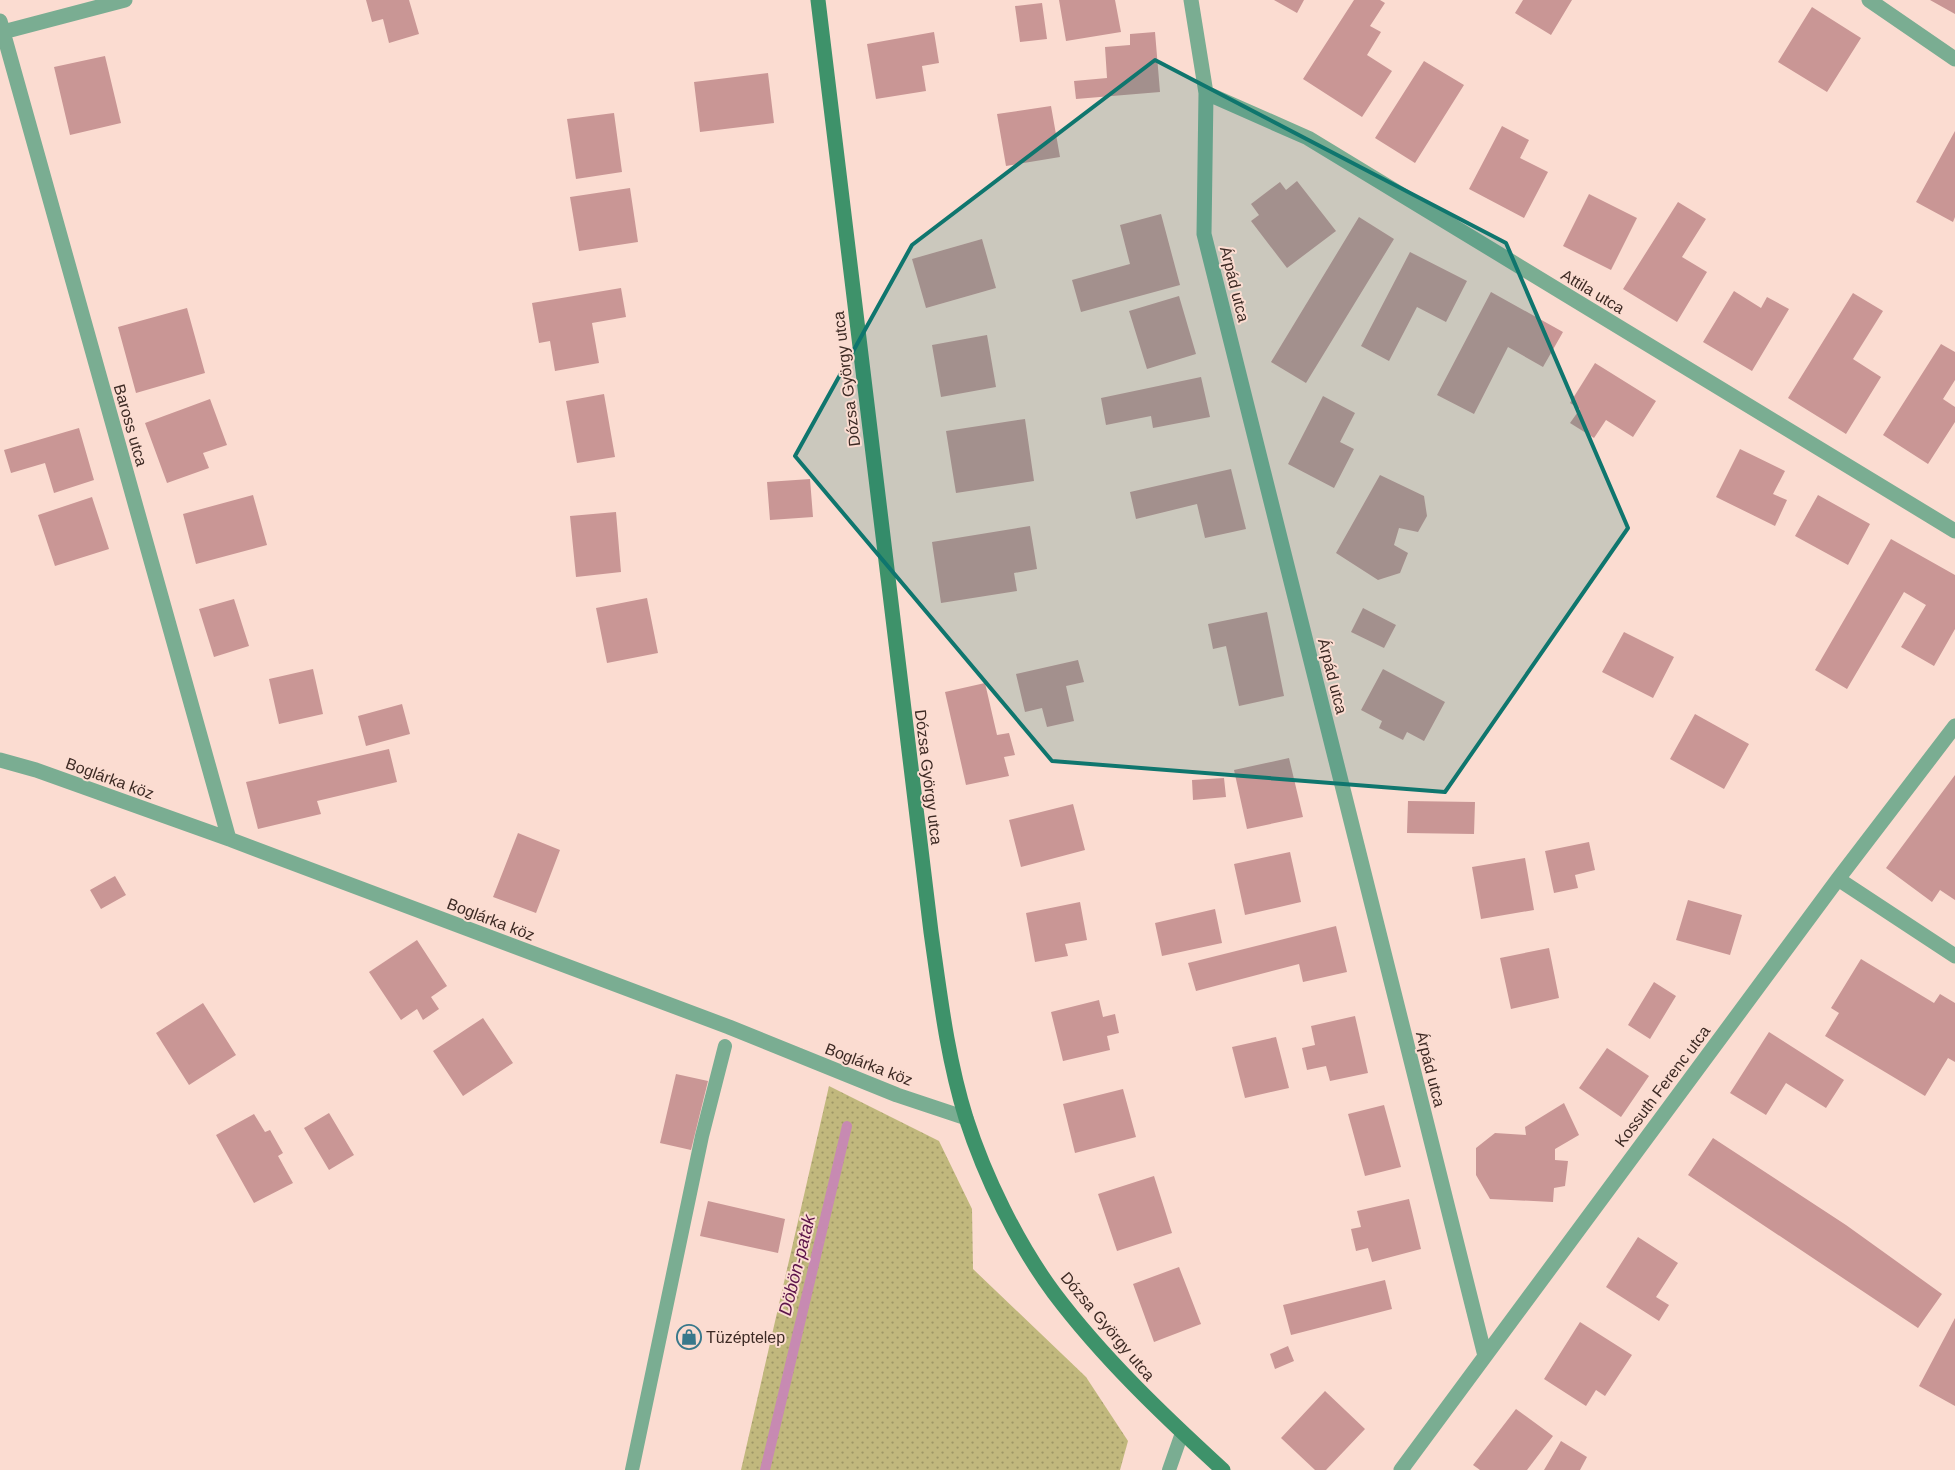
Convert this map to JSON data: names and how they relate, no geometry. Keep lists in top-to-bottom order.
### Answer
{
  "streets": {
    "main road": ["Dózsa György utca"],
    "street": [
      "Árpád utca",
      "Attila utca",
      "Baross utca",
      "Boglárka köz",
      "Kossuth Ferenc utca"
    ]
  },
  "crossings": [
    ["Árpád utca", "Attila utca"],
    ["Árpád utca", "Kossuth Ferenc utca"],
    ["Dózsa György utca", "Boglárka köz"],
    ["Baross utca", "Boglárka köz"]
  ],
  "water": ["Döbön-patak"],
  "places": {
    "shop": ["Tüzéptelep"]
  }
}
